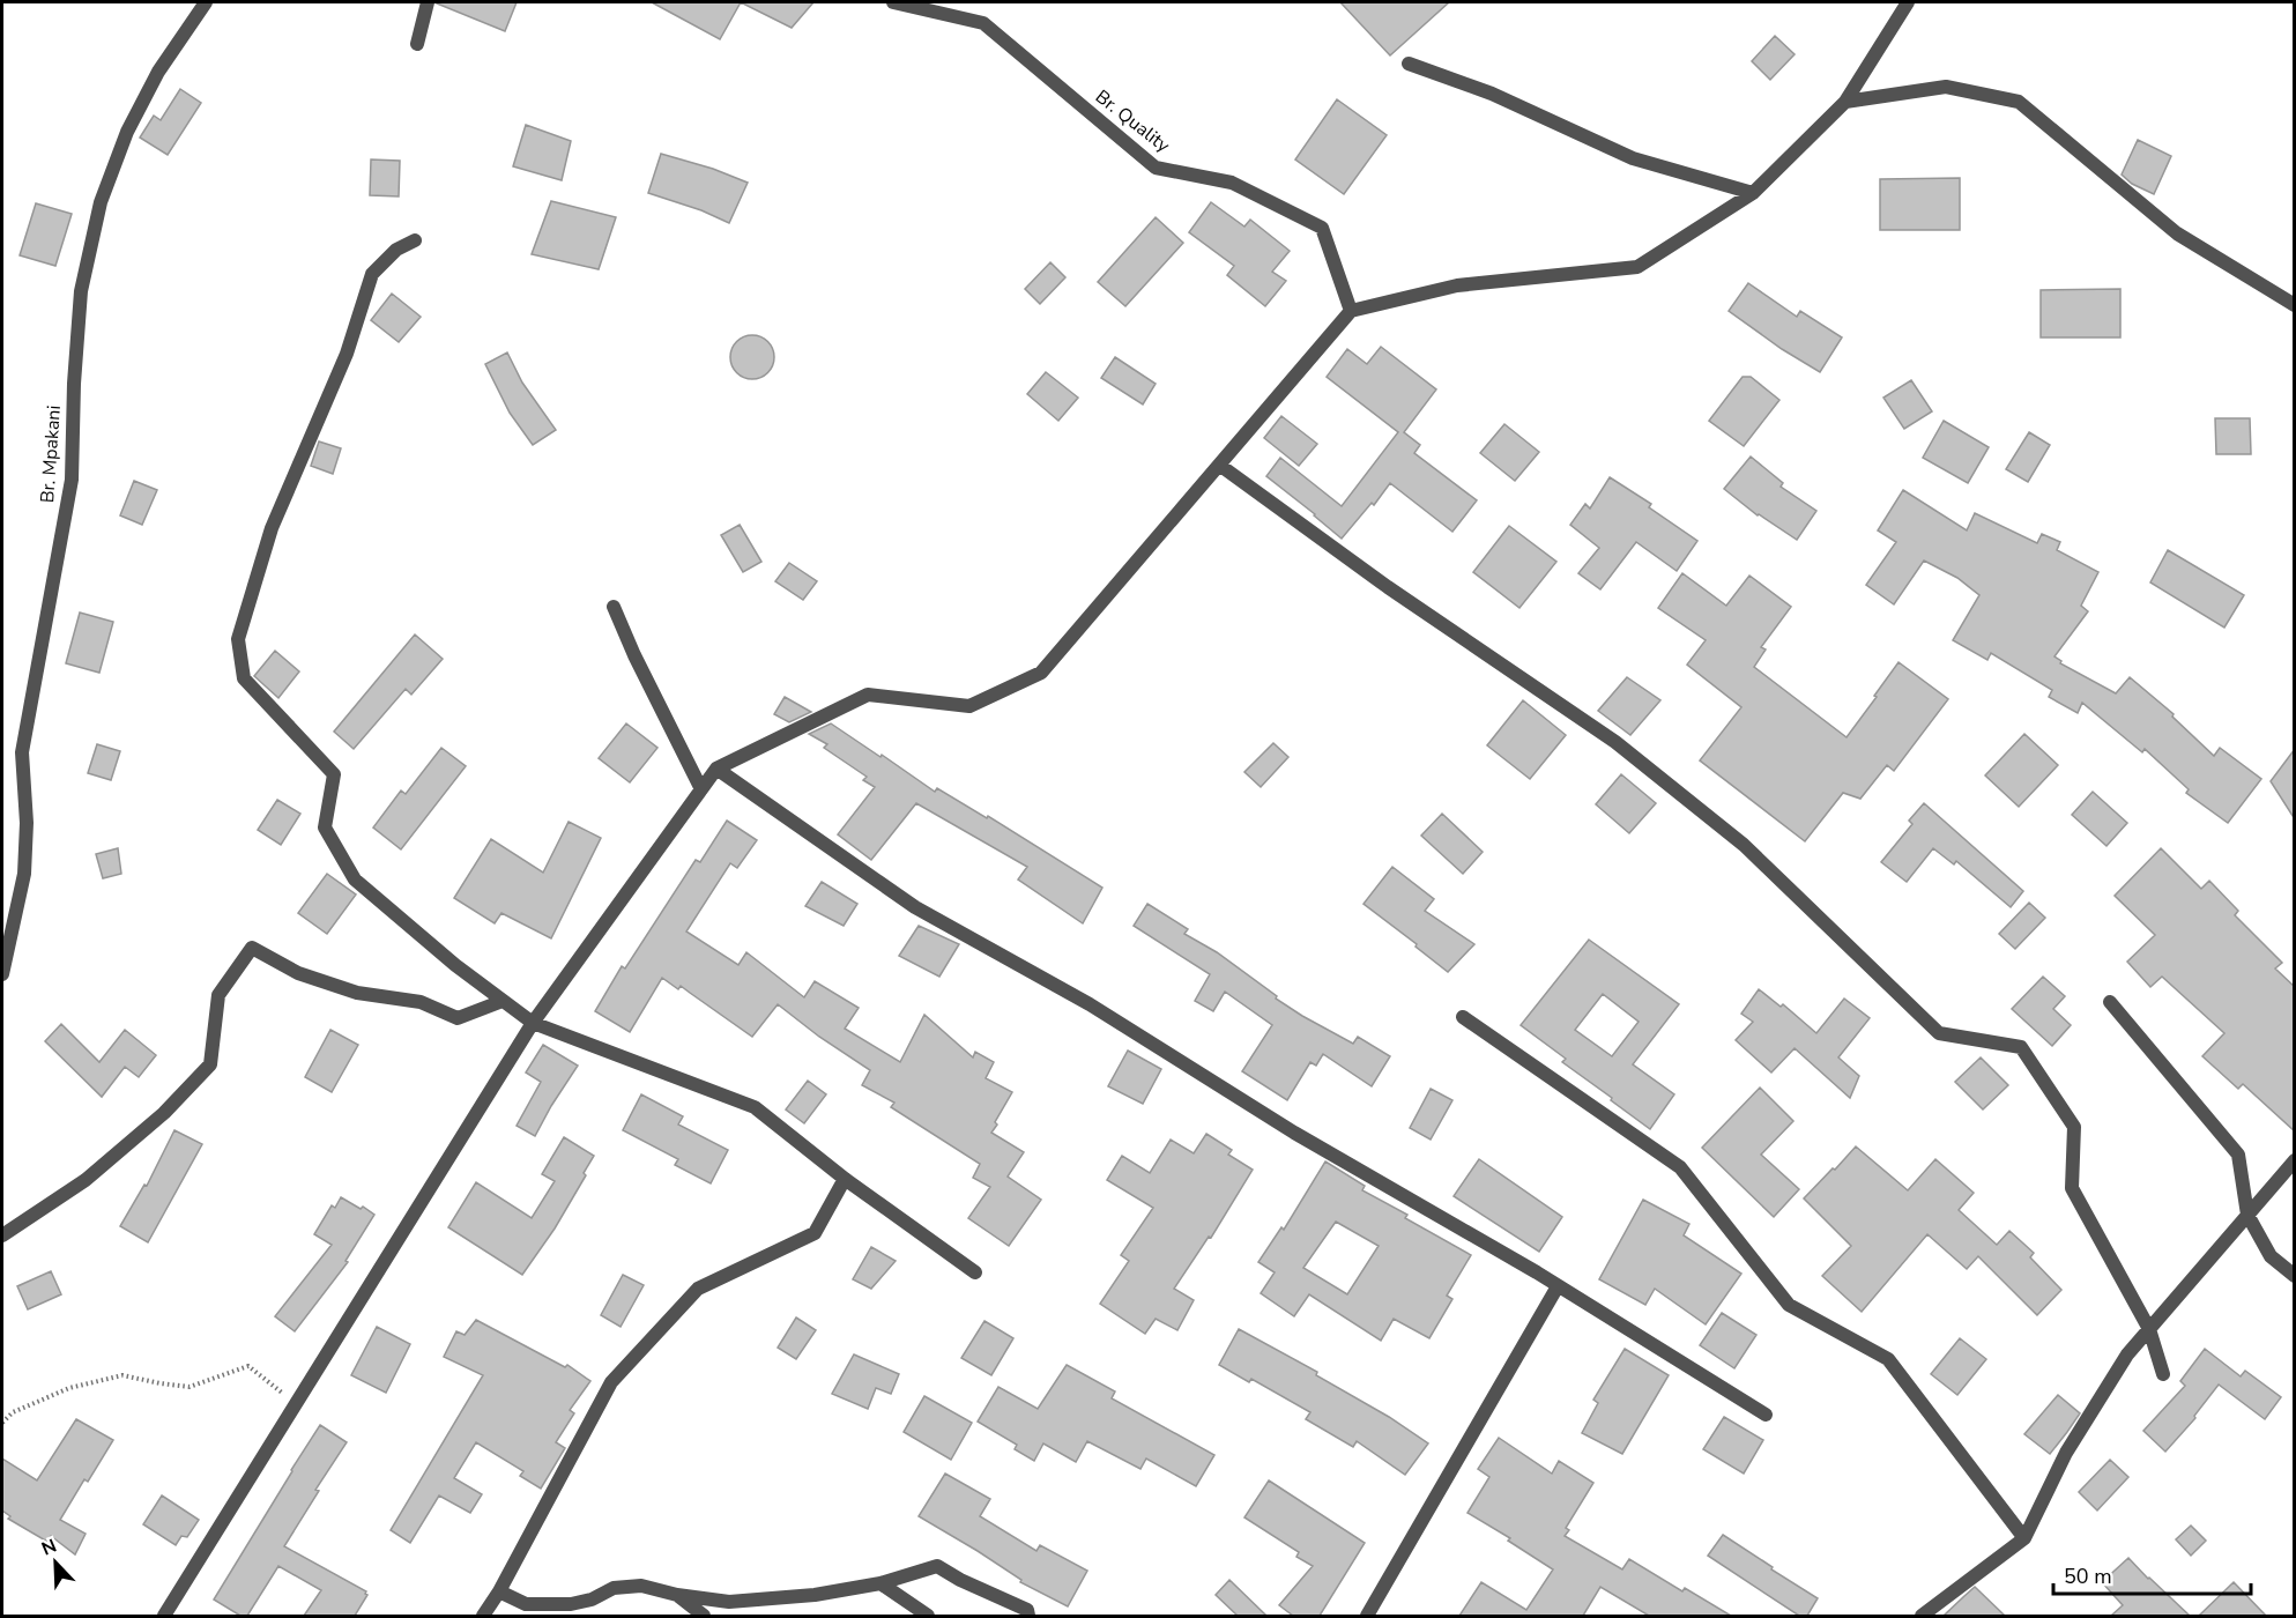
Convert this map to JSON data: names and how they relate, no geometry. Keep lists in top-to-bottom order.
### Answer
{
  "streets": {
    "street": ["Br. Quality", "Br. Mpakani"]
  },
  "scale_bar": "50 m",
  "north": "top left"
}
